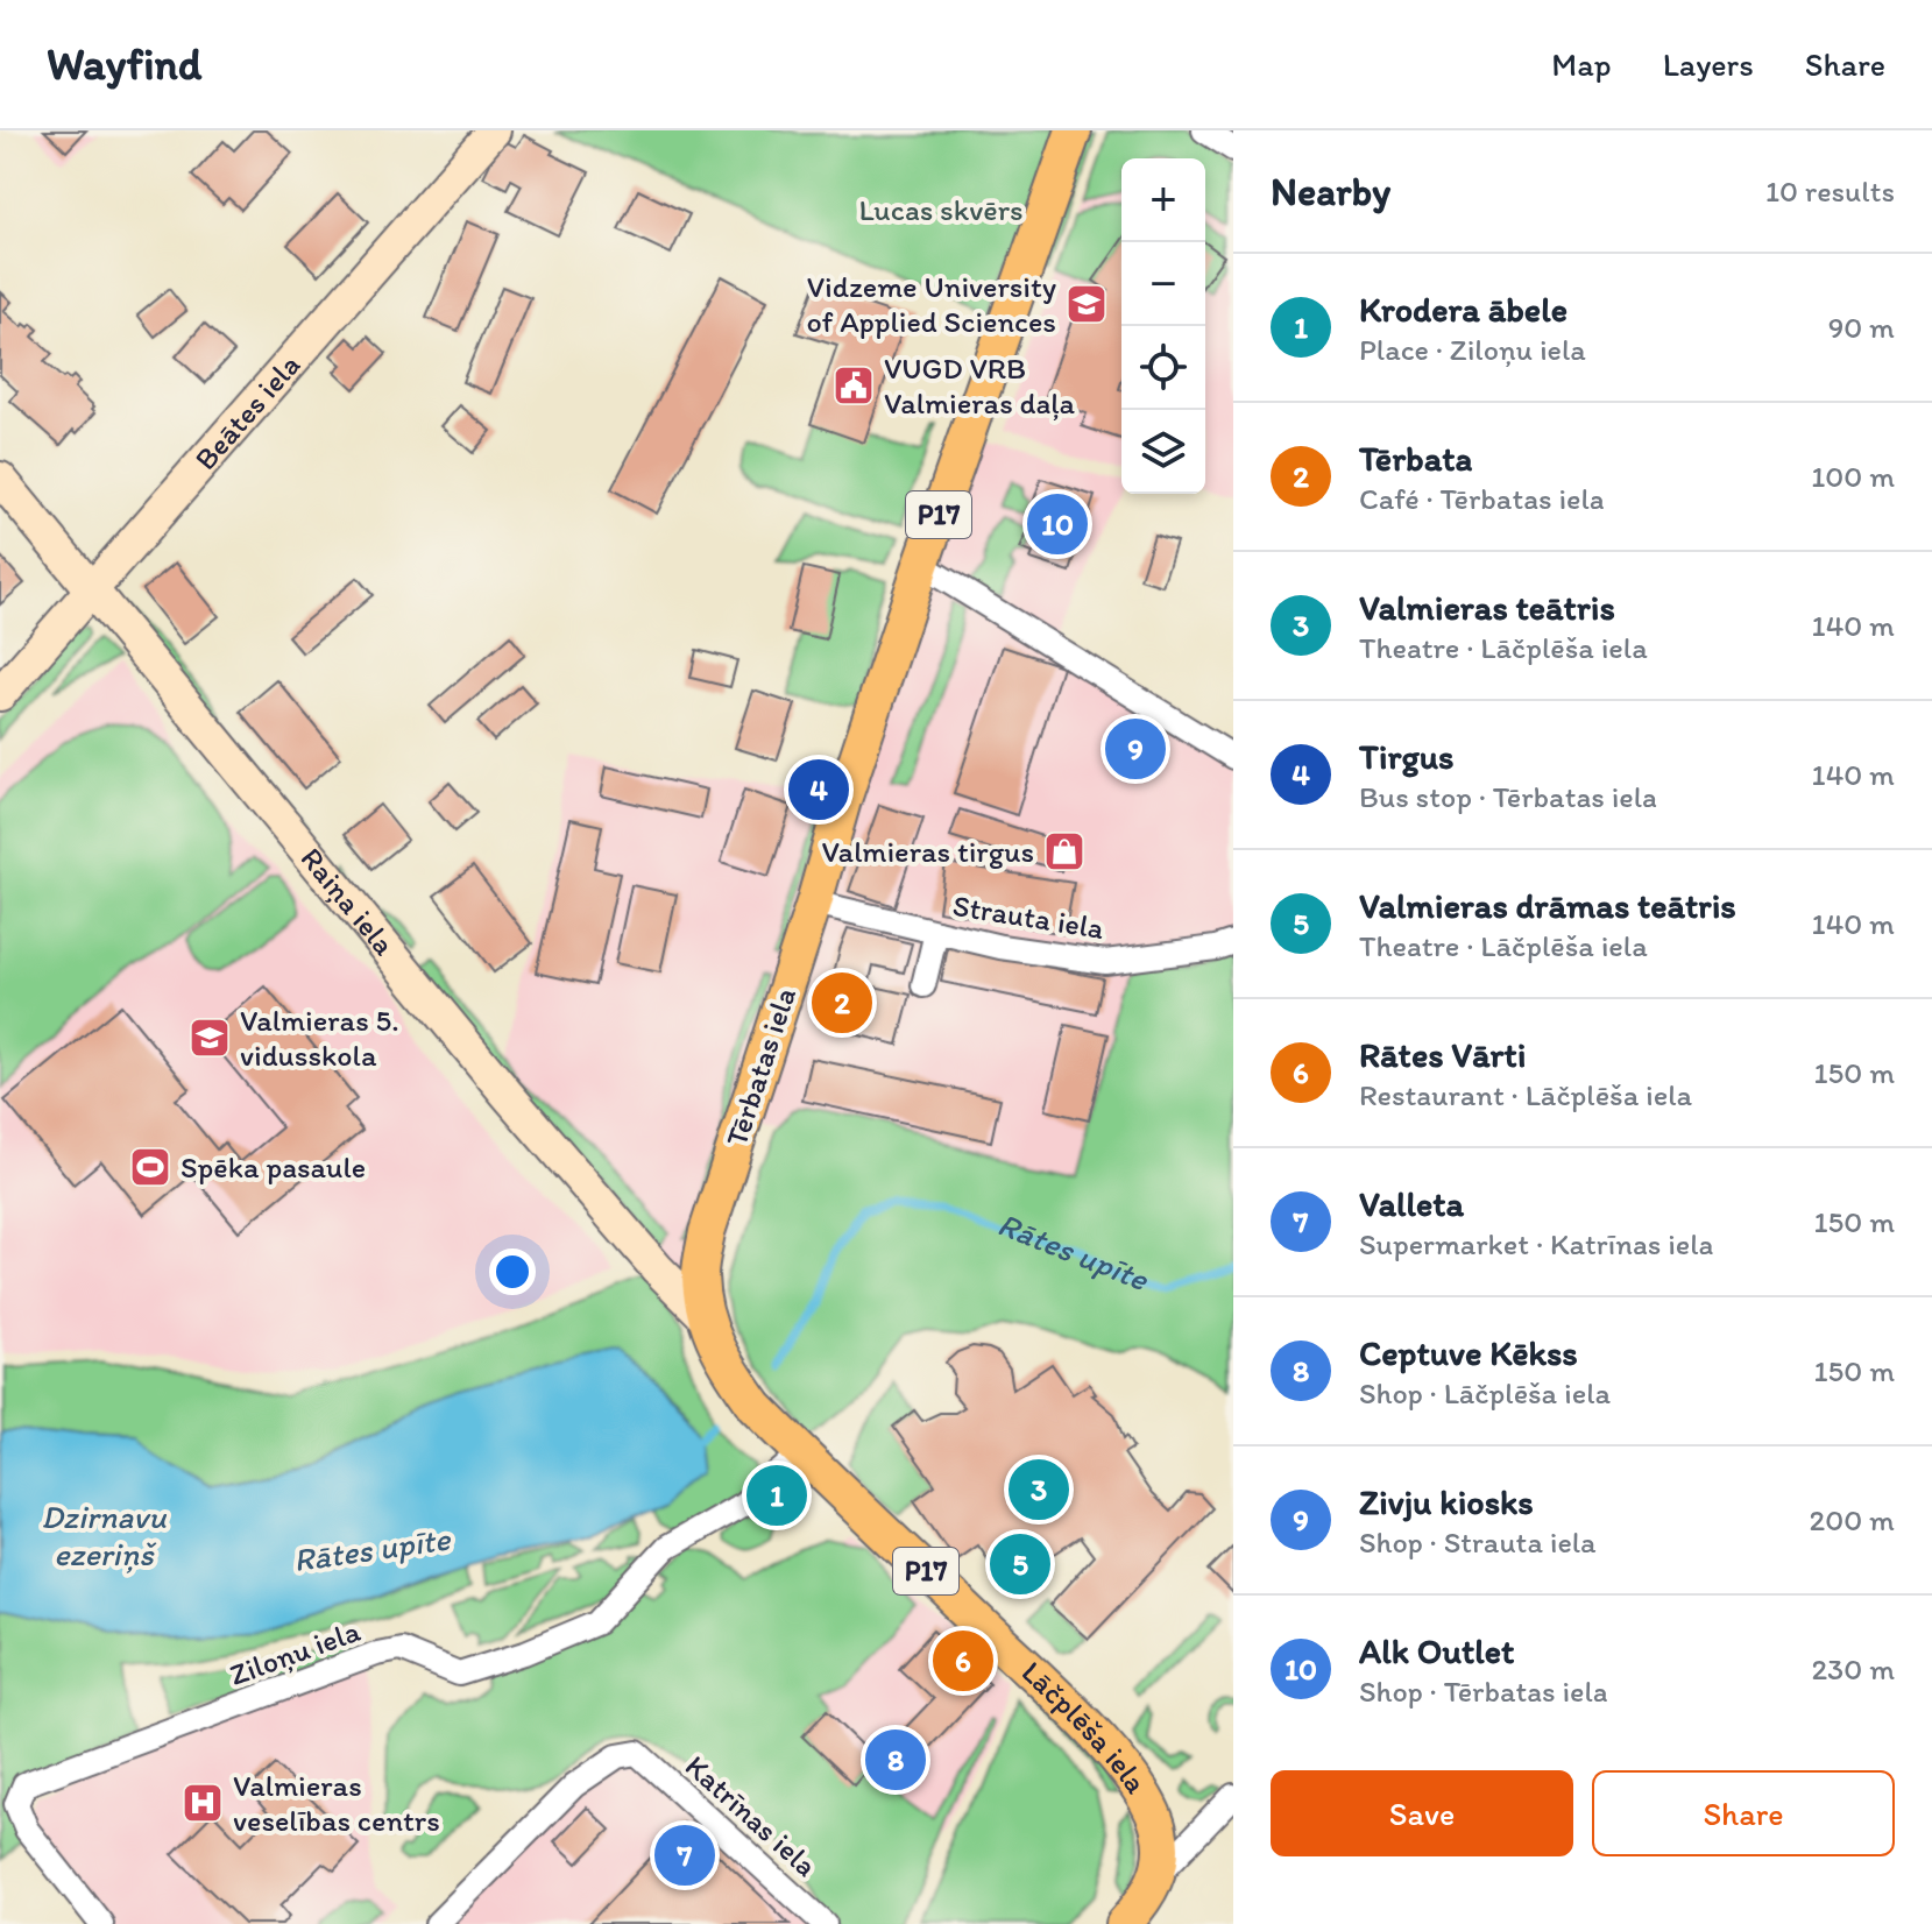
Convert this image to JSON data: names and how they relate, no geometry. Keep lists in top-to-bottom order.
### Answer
{
  "streets": {
    "main road": ["P17", "Tērbatas iela", "Lāčplēša iela"],
    "street": [
      "Beātes iela",
      "Raiņa iela",
      "Strauta iela",
      "Ziloņu iela",
      "Katrīnas iela"
    ]
  },
  "crossings": [
    ["Beātes iela", "Raiņa iela"],
    ["Raiņa iela", "Tērbatas iela"],
    ["Raiņa iela", "Lāčplēša iela"],
    ["Strauta iela", "Tērbatas iela"],
    ["Tērbatas iela", "Lāčplēša iela"],
    ["Ziloņu iela", "Lāčplēša iela"]
  ],
  "water": ["Rātes upīte", "Dzirnavu ezeriņš"],
  "parks": ["Lucas skvērs"],
  "places": {
    "school or university": ["Vidzeme University of Applied Sciences", "Valmieras 5. vidusskola"],
    "public building": ["VUGD VRB Valmieras daļa"],
    "shop": ["Valmieras tirgus"],
    "sports": ["Spēka pasaule"],
    "hospital": ["Valmieras veselības centrs"]
  },
  "page": {
    "header": "Wayfind",
    "nav": ["Map", "Layers", "Share"],
    "heading": ["Nearby", "10 results"],
    "map_buttons": ["+", "−"],
    "list": [
      {
        "mark": "1",
        "name": "Krodera ābele",
        "note": "Place · Ziloņu iela",
        "value": "90 m"
      },
      {
        "mark": "2",
        "name": "Tērbata",
        "note": "Café · Tērbatas iela",
        "value": "100 m"
      },
      {
        "mark": "3",
        "name": "Valmieras teātris",
        "note": "Theatre · Lāčplēša iela",
        "value": "140 m"
      },
      {
        "mark": "4",
        "name": "Tirgus",
        "note": "Bus stop · Tērbatas iela",
        "value": "140 m"
      },
      {
        "mark": "5",
        "name": "Valmieras drāmas teātris",
        "note": "Theatre · Lāčplēša iela",
        "value": "140 m"
      },
      {
        "mark": "6",
        "name": "Rātes Vārti",
        "note": "Restaurant · Lāčplēša iela",
        "value": "150 m"
      },
      {
        "mark": "7",
        "name": "Valleta",
        "note": "Supermarket · Katrīnas iela",
        "value": "150 m"
      },
      {
        "mark": "8",
        "name": "Ceptuve Kēkss",
        "note": "Shop · Lāčplēša iela",
        "value": "150 m"
      },
      {
        "mark": "9",
        "name": "Zivju kiosks",
        "note": "Shop · Strauta iela",
        "value": "200 m"
      },
      {
        "mark": "10",
        "name": "Alk Outlet",
        "note": "Shop · Tērbatas iela",
        "value": "230 m"
      }
    ],
    "pins": [
      "10",
      "9",
      "4",
      "2",
      "3",
      "1",
      "5",
      "6",
      "8",
      "7"
    ],
    "buttons": ["Save", "Share"]
  }
}
